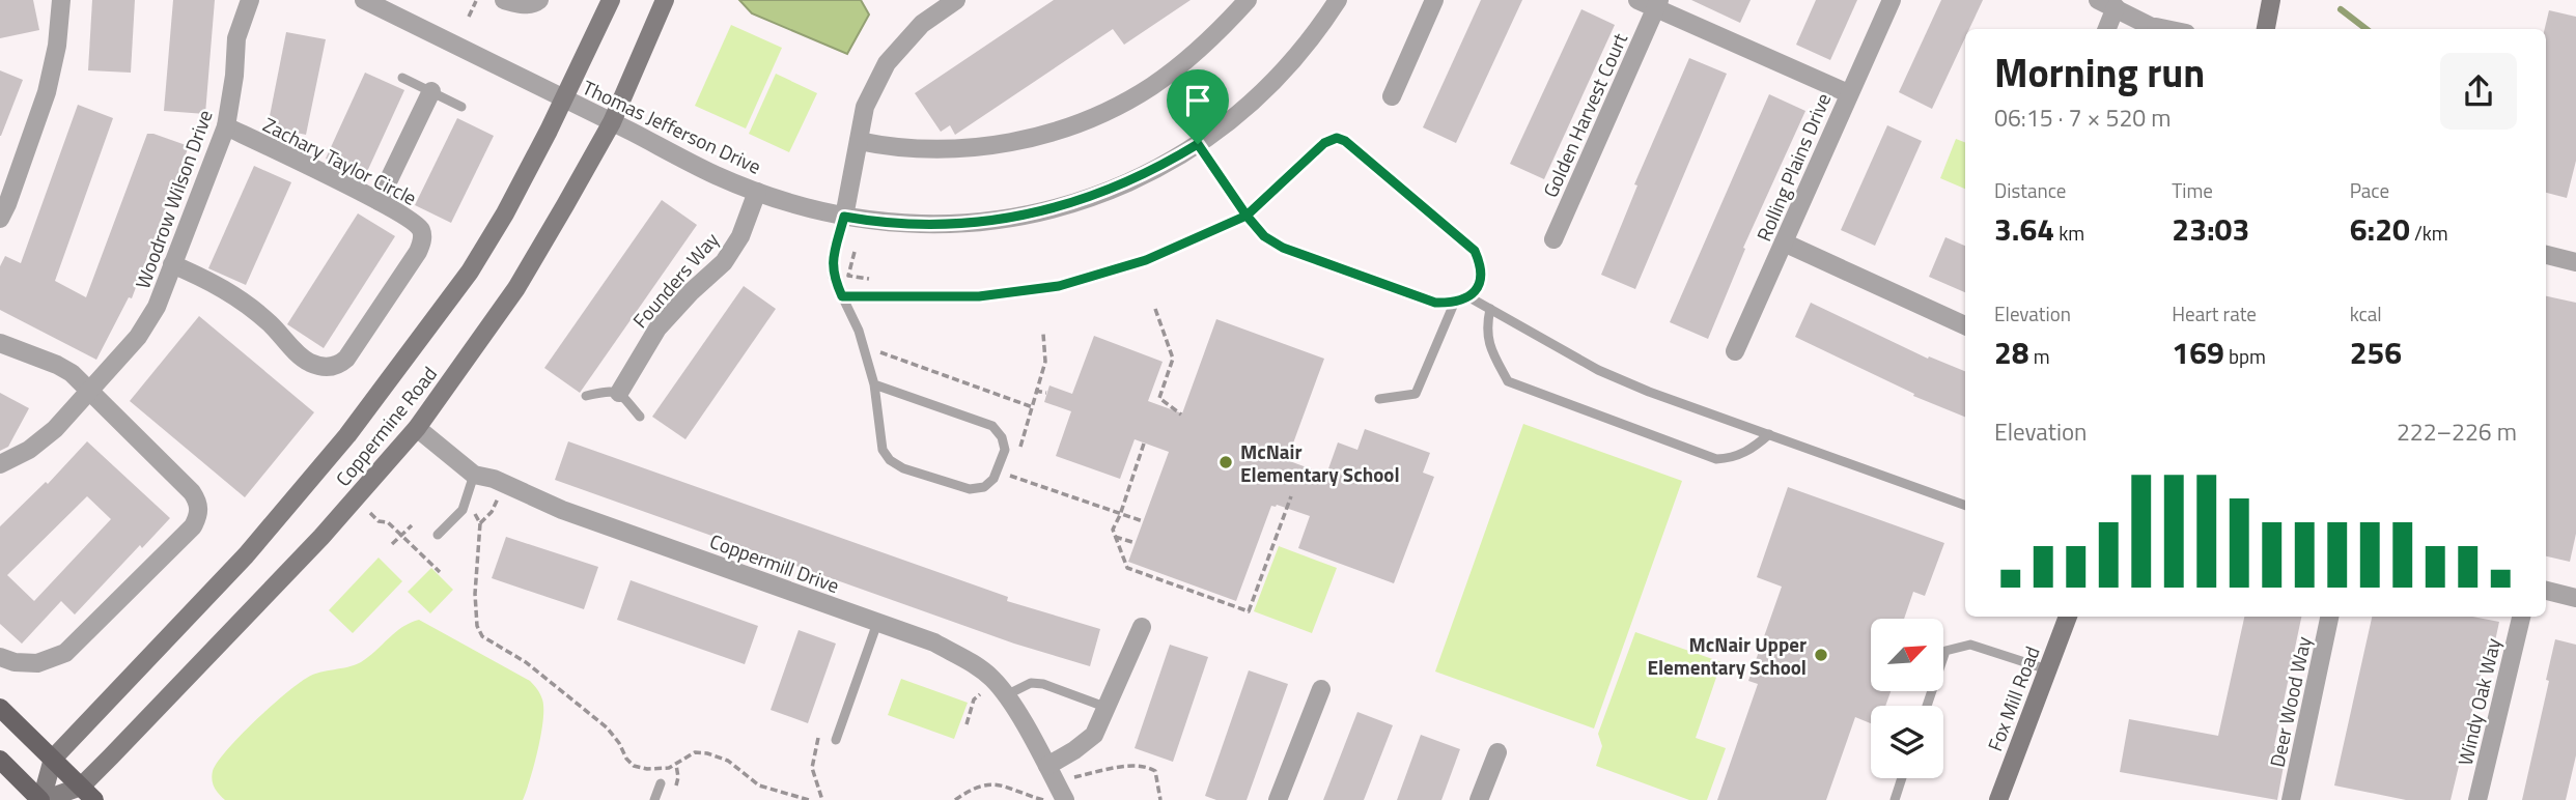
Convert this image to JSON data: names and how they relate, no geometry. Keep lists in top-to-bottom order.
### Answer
{
  "streets": {
    "street": [
      "Golden Harvest Court",
      "Thomas Jefferson Drive",
      "Zachary Taylor Circle",
      "Rolling Plains Drive",
      "Woodrow Wilson Drive",
      "Founders Way",
      "Coppermine Road",
      "Coppermill Drive",
      "Fox Mill Road",
      "Deer Wood Way",
      "Windy Oak Way"
    ]
  },
  "crossings": [
    ["Thomas Jefferson Drive", "Founders Way"],
    ["Thomas Jefferson Drive", "Coppermine Road"],
    ["Zachary Taylor Circle", "Woodrow Wilson Drive"],
    ["Coppermine Road", "Coppermill Drive"]
  ],
  "places": ["McNair Elementary School", "McNair Upper Elementary School"],
  "north": "top right",
  "page": {
    "heading": ["Morning run", "06:15 · 7 × 520 m"],
    "stats": [
      ["Distance", "3.64 km"],
      ["Time", "23:03"],
      ["Pace", "6:20 /km"],
      ["Elevation", "28 m"],
      ["Heart rate", "169 bpm"],
      ["kcal", "256"]
    ],
    "chart": ["Elevation", "222–226 m"]
  }
}
